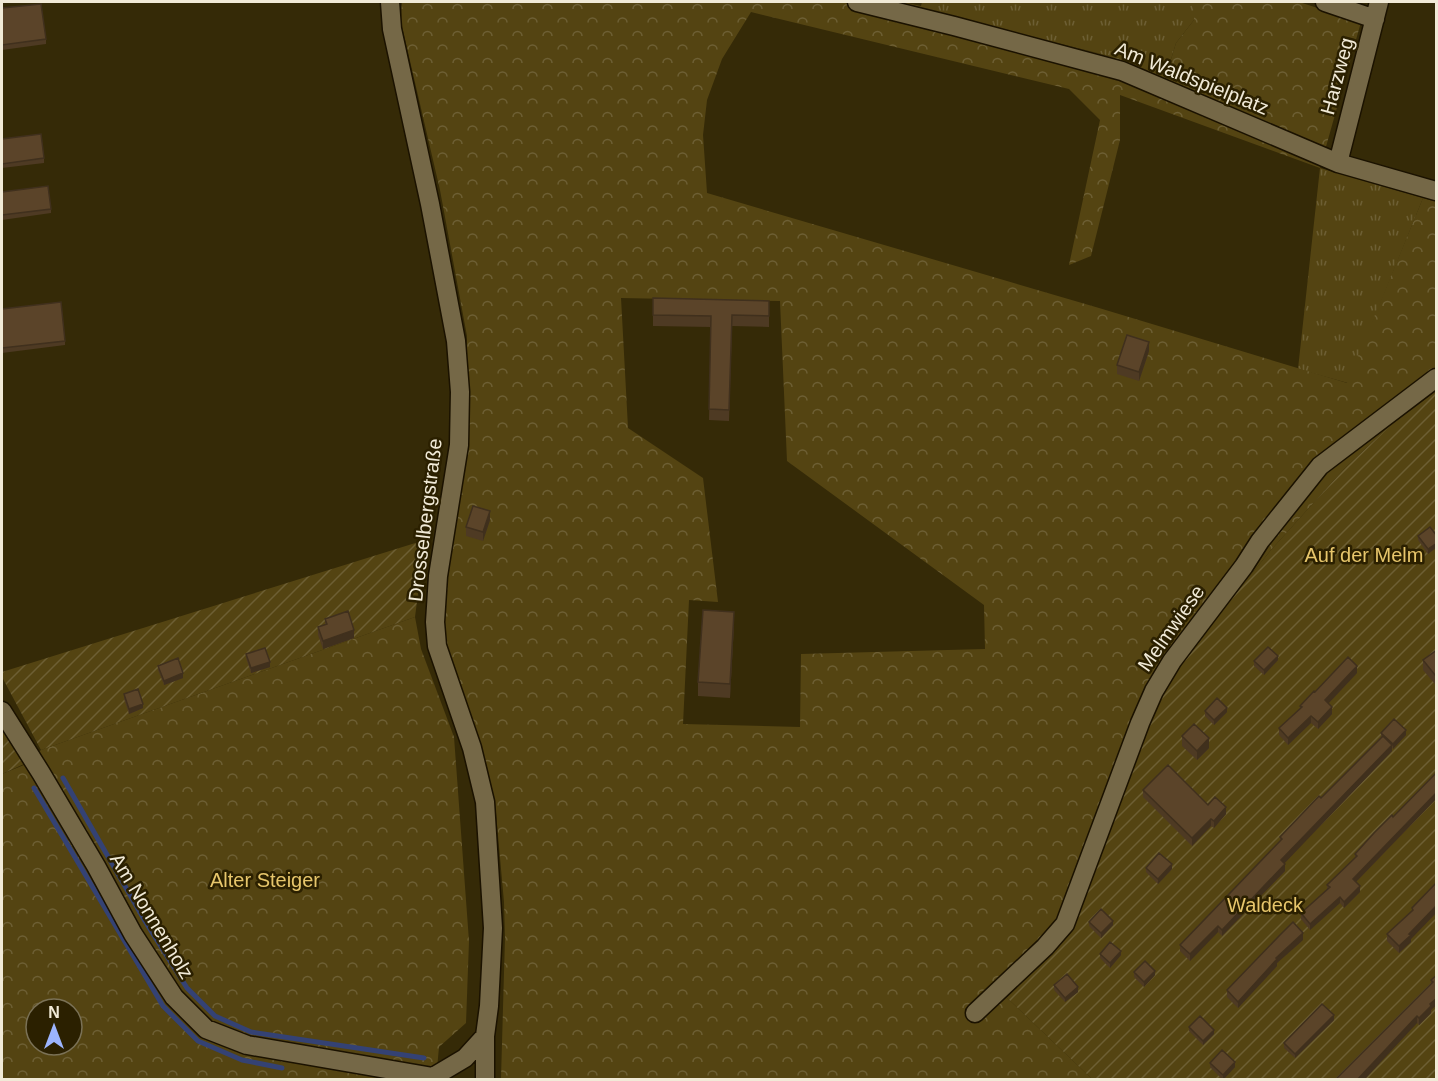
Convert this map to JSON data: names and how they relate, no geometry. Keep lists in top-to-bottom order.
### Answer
{
  "streets": {
    "street": [
      "Harzweg",
      "Am Waldspielplatz",
      "Drosselbergstraße",
      "Melmwiese",
      "Am Nonnenholz"
    ]
  },
  "crossings": [
    ["Harzweg", "Am Waldspielplatz"]
  ],
  "parks": ["Auf der Melm", "Alter Steiger", "Waldeck"],
  "north": "top"
}
